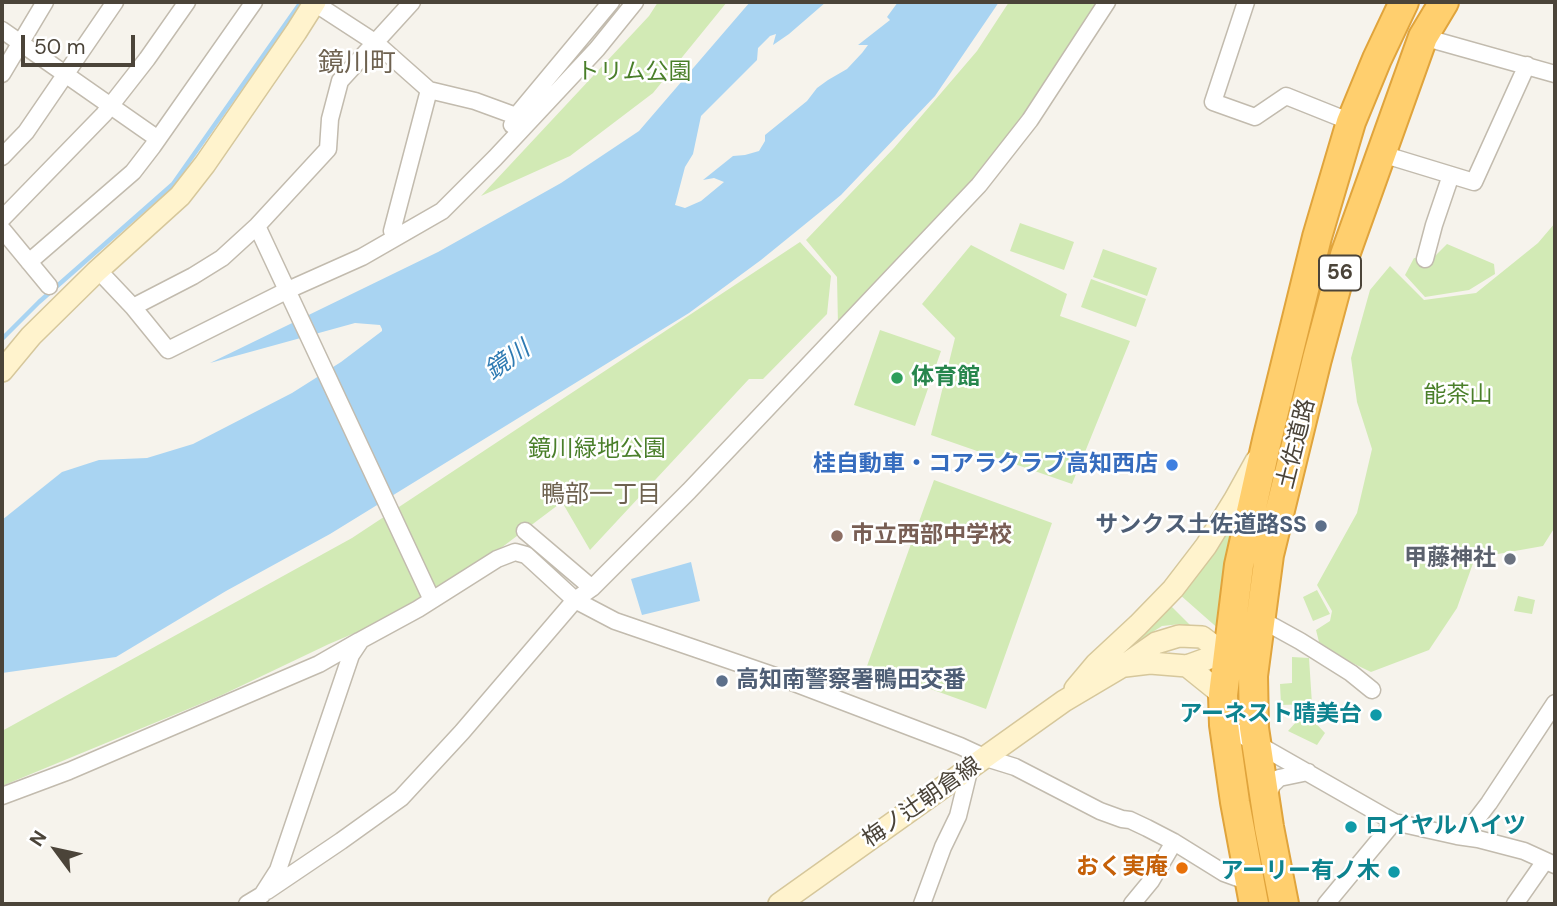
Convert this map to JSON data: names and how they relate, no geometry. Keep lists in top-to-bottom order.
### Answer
{
  "streets": {
    "highway": ["56", "土佐道路"],
    "main road": ["梅ノ辻朝倉線"]
  },
  "crossings": [
    ["土佐道路", "梅ノ辻朝倉線"]
  ],
  "districts": ["鏡川町", "鴨部一丁目"],
  "water": ["鏡川"],
  "parks": ["トリム公園", "能茶山", "鏡川緑地公園"],
  "places": [
    "体育館",
    "桂自動車・コアラクラブ高知西店",
    "サンクス土佐道路SS",
    "市立西部中学校",
    "甲藤神社",
    "高知南警察署鴨田交番",
    "アーネスト晴美台",
    "ロイヤルハイツ",
    "おく実庵",
    "アーリー有ノ木"
  ],
  "scale_bar": "50 m",
  "north": "top left"
}
